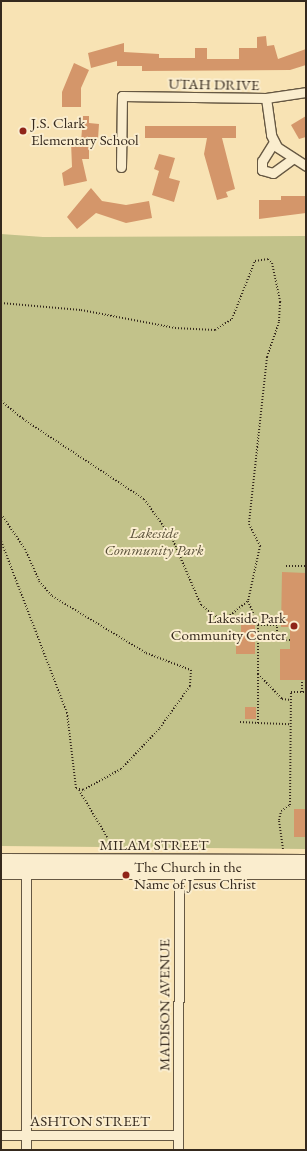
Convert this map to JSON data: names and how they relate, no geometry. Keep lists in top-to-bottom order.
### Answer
{
  "streets": {
    "street": [
      "UTAH DRIVE",
      "MILAM STREET",
      "MADISON AVENUE",
      "ASHTON STREET"
    ]
  },
  "crossings": [
    ["MILAM STREET", "MADISON AVENUE"],
    ["MADISON AVENUE", "ASHTON STREET"]
  ],
  "parks": ["Lakeside Community Park"],
  "places": ["J.S. Clark Elementary School", "Lakeside Park Community Center", "The Church in the Name of Jesus Christ"]
}
